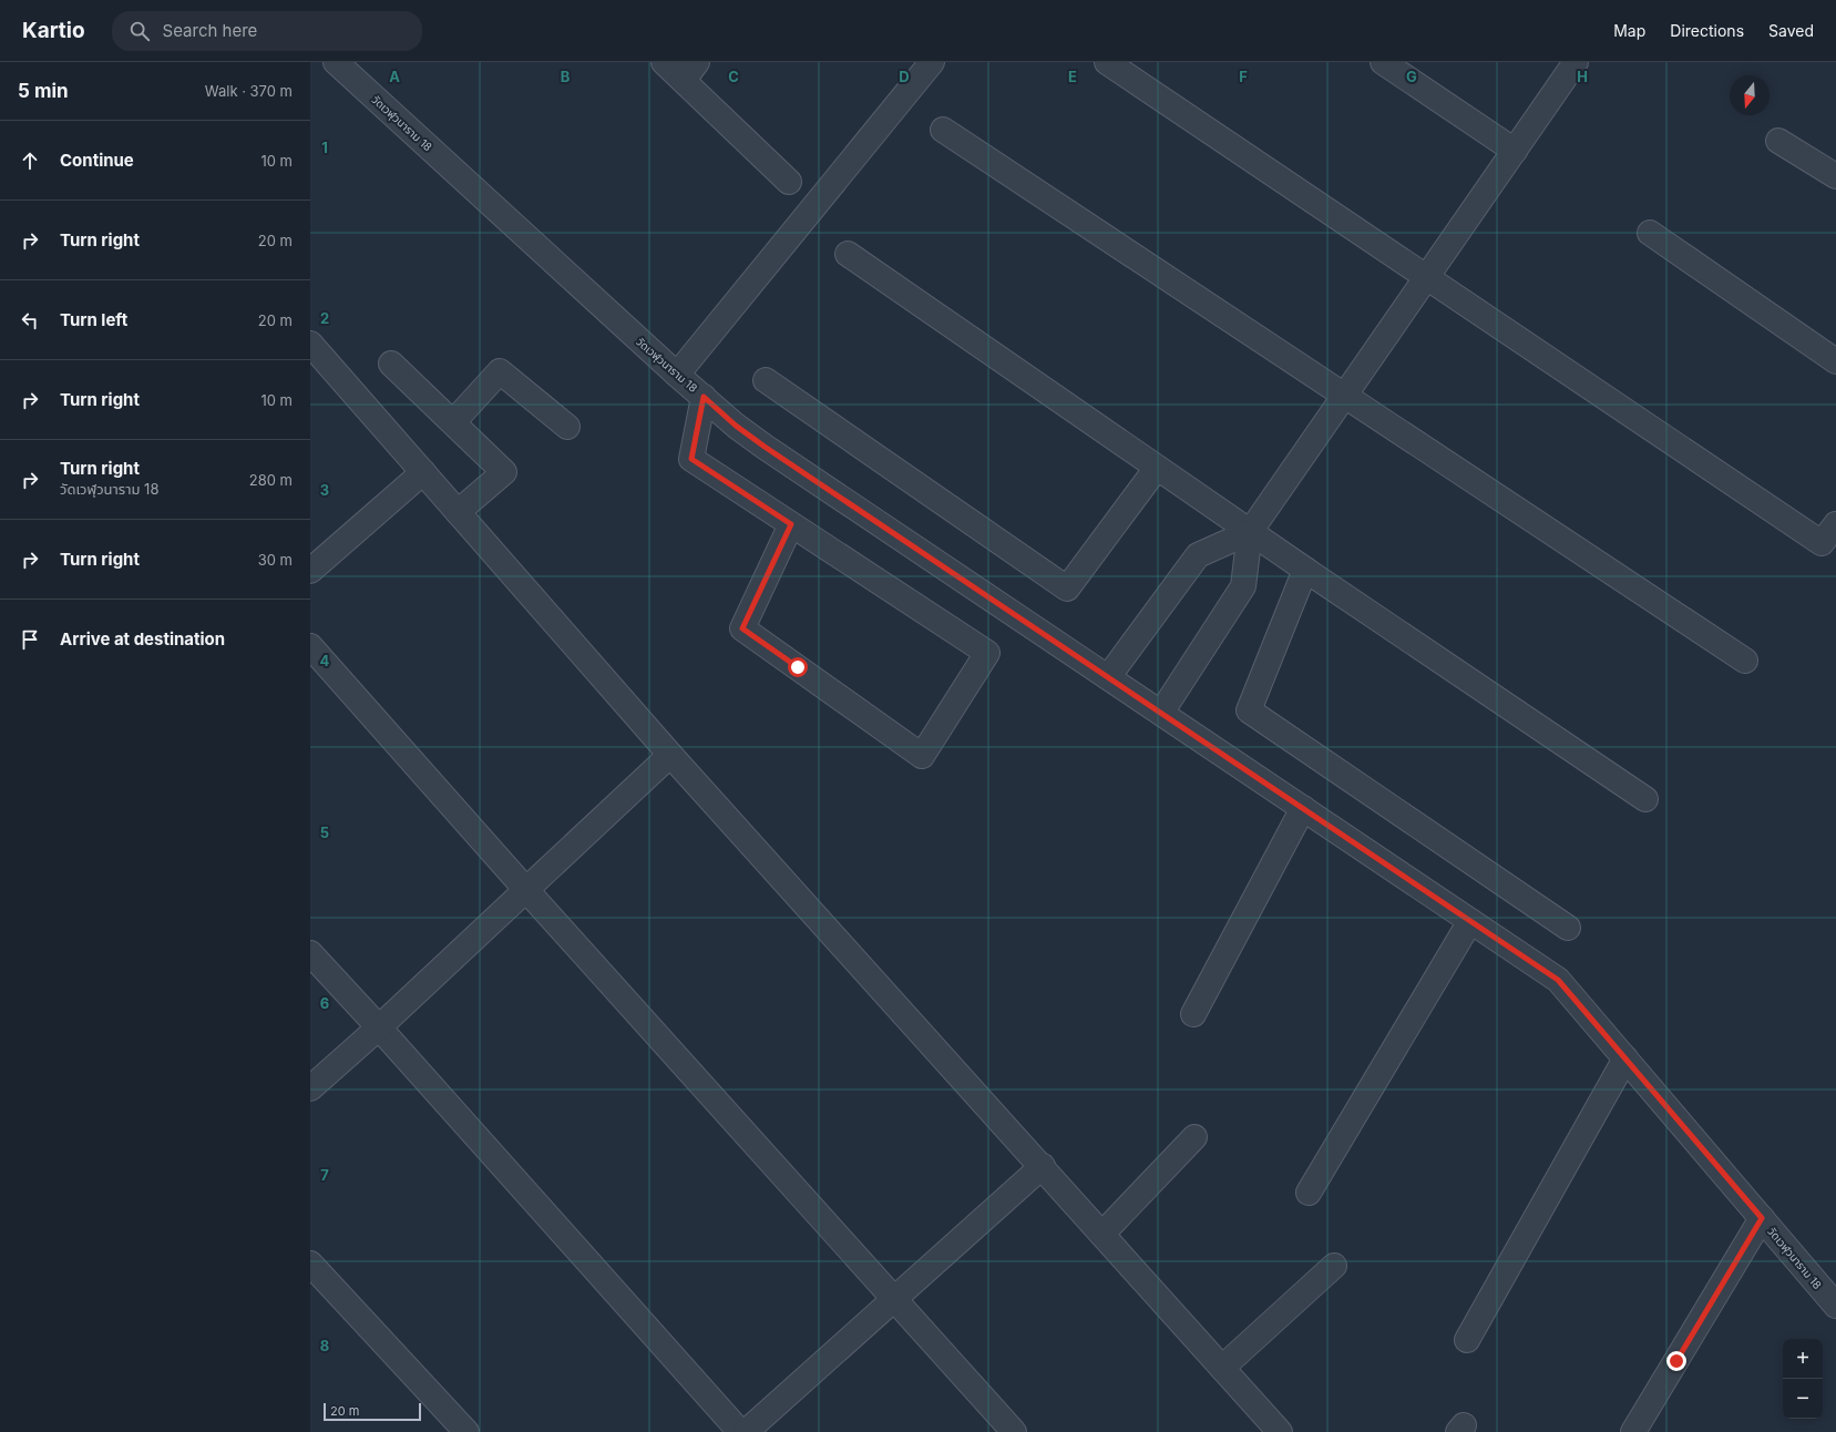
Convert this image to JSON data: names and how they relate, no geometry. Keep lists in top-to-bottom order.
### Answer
{
  "streets": {
    "street": ["วัดเวฬุวนาราม 18"]
  },
  "scale_bar": "20 m",
  "north": "bottom",
  "page": {
    "header": "Kartio",
    "search": "Search here",
    "nav": ["Map", "Directions", "Saved"],
    "heading": ["5 min", "Walk · 370 m"],
    "list": [
      ["Continue", "10 m"],
      ["Turn right", "20 m"],
      ["Turn left", "20 m"],
      ["Turn right", "10 m"],
      ["Turn right", "วัดเวฬุวนาราม 18", "280 m"],
      ["Turn right", "30 m"],
      "Arrive at destination"
    ],
    "map_buttons": ["+", "−"],
    "scale": "20 m"
  },
  "grid": {
    "columns": [
      "A",
      "B",
      "C",
      "D",
      "E",
      "F",
      "G",
      "H"
    ],
    "rows": [
      "1",
      "2",
      "3",
      "4",
      "5",
      "6",
      "7",
      "8"
    ]
  }
}
